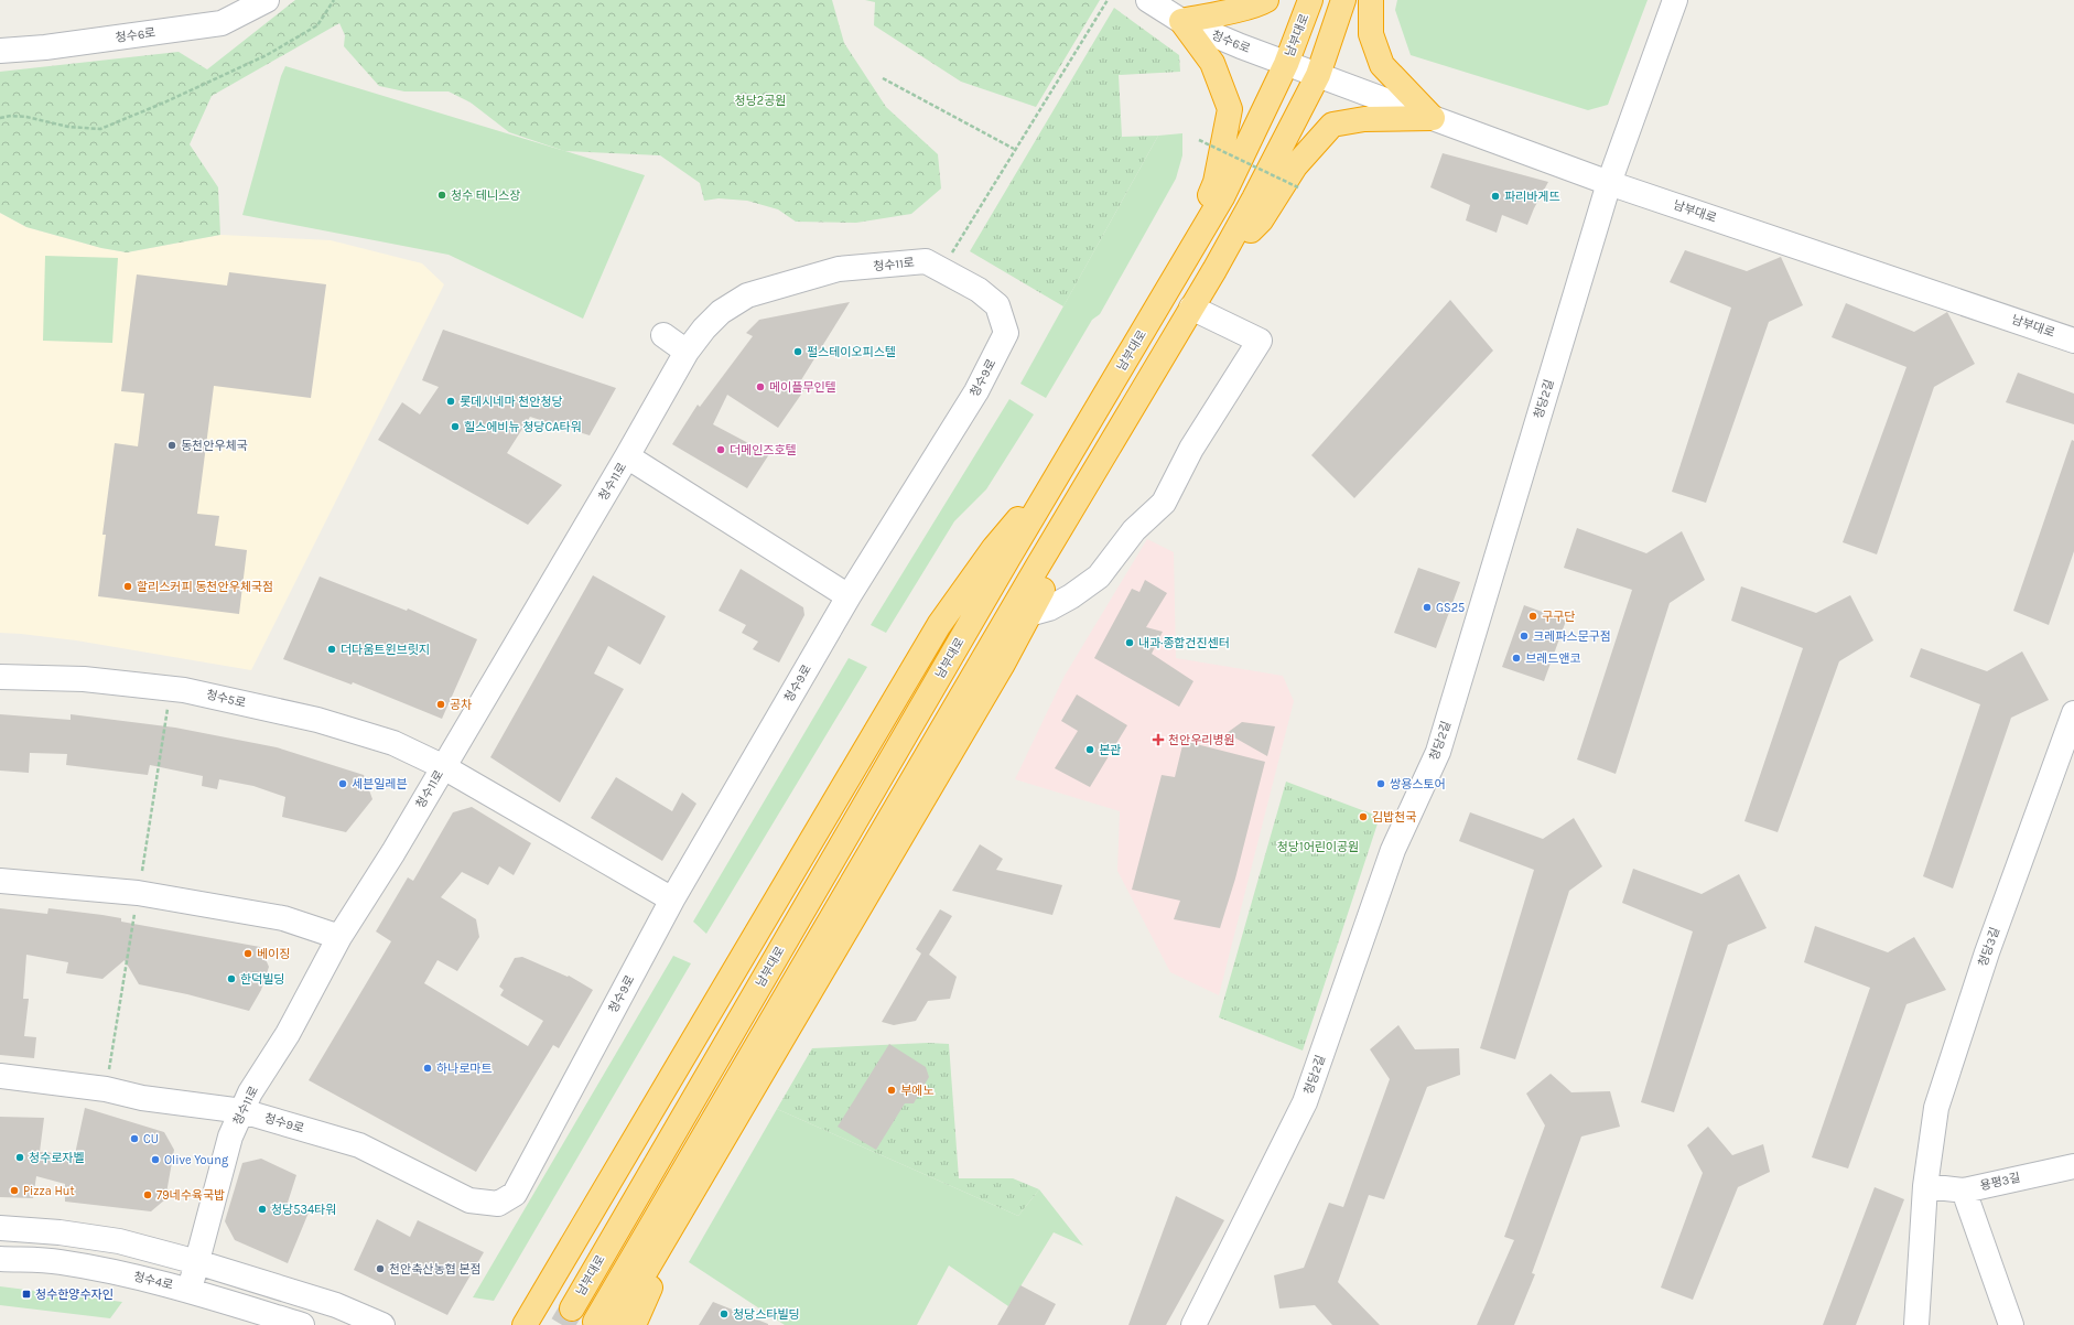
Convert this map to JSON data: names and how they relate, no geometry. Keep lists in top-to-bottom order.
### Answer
{
  "streets": {
    "highway": ["남부대로"],
    "street": [
      "청수6로",
      "청수11로",
      "청수9로",
      "청당2길",
      "청수5로",
      "청당3길",
      "용평3길",
      "청수4로"
    ]
  },
  "crossings": [
    ["청수6로", "남부대로"],
    ["남부대로", "청당2길"],
    ["청수11로", "청수9로"],
    ["청수11로", "청수5로"],
    ["청수11로", "청수4로"],
    ["청수9로", "청수5로"],
    ["청당3길", "용평3길"]
  ],
  "parks": ["청당2공원", "청당1어린이공원"],
  "places": {
    "other": [
      "청수 테니스장",
      "파리바게뜨",
      "펄스테이오피스텔",
      "메이플무인텔",
      "롯데시네마 천안청당",
      "힐스에비뉴 청당CA타워",
      "동천안우체국",
      "더메인즈호텔",
      "할리스커피 동천안우체국점",
      "GS25",
      "구구단",
      "크레파스문구점",
      "내과·종합건진센터",
      "더다움트윈브릿지",
      "브레드앤코",
      "공차",
      "본관",
      "세븐일레븐",
      "쌍용스토어",
      "김밥천국",
      "베이징",
      "한덕빌딩",
      "하나로마트",
      "부에노",
      "CU",
      "청수로자벨",
      "Olive Young",
      "Pizza Hut",
      "79네수육국밥",
      "청당534타워",
      "천안축산농협 본점",
      "청당스타빌딩"
    ],
    "health": ["천안우리병원"],
    "transit": ["청수한양수자인"]
  }
}
